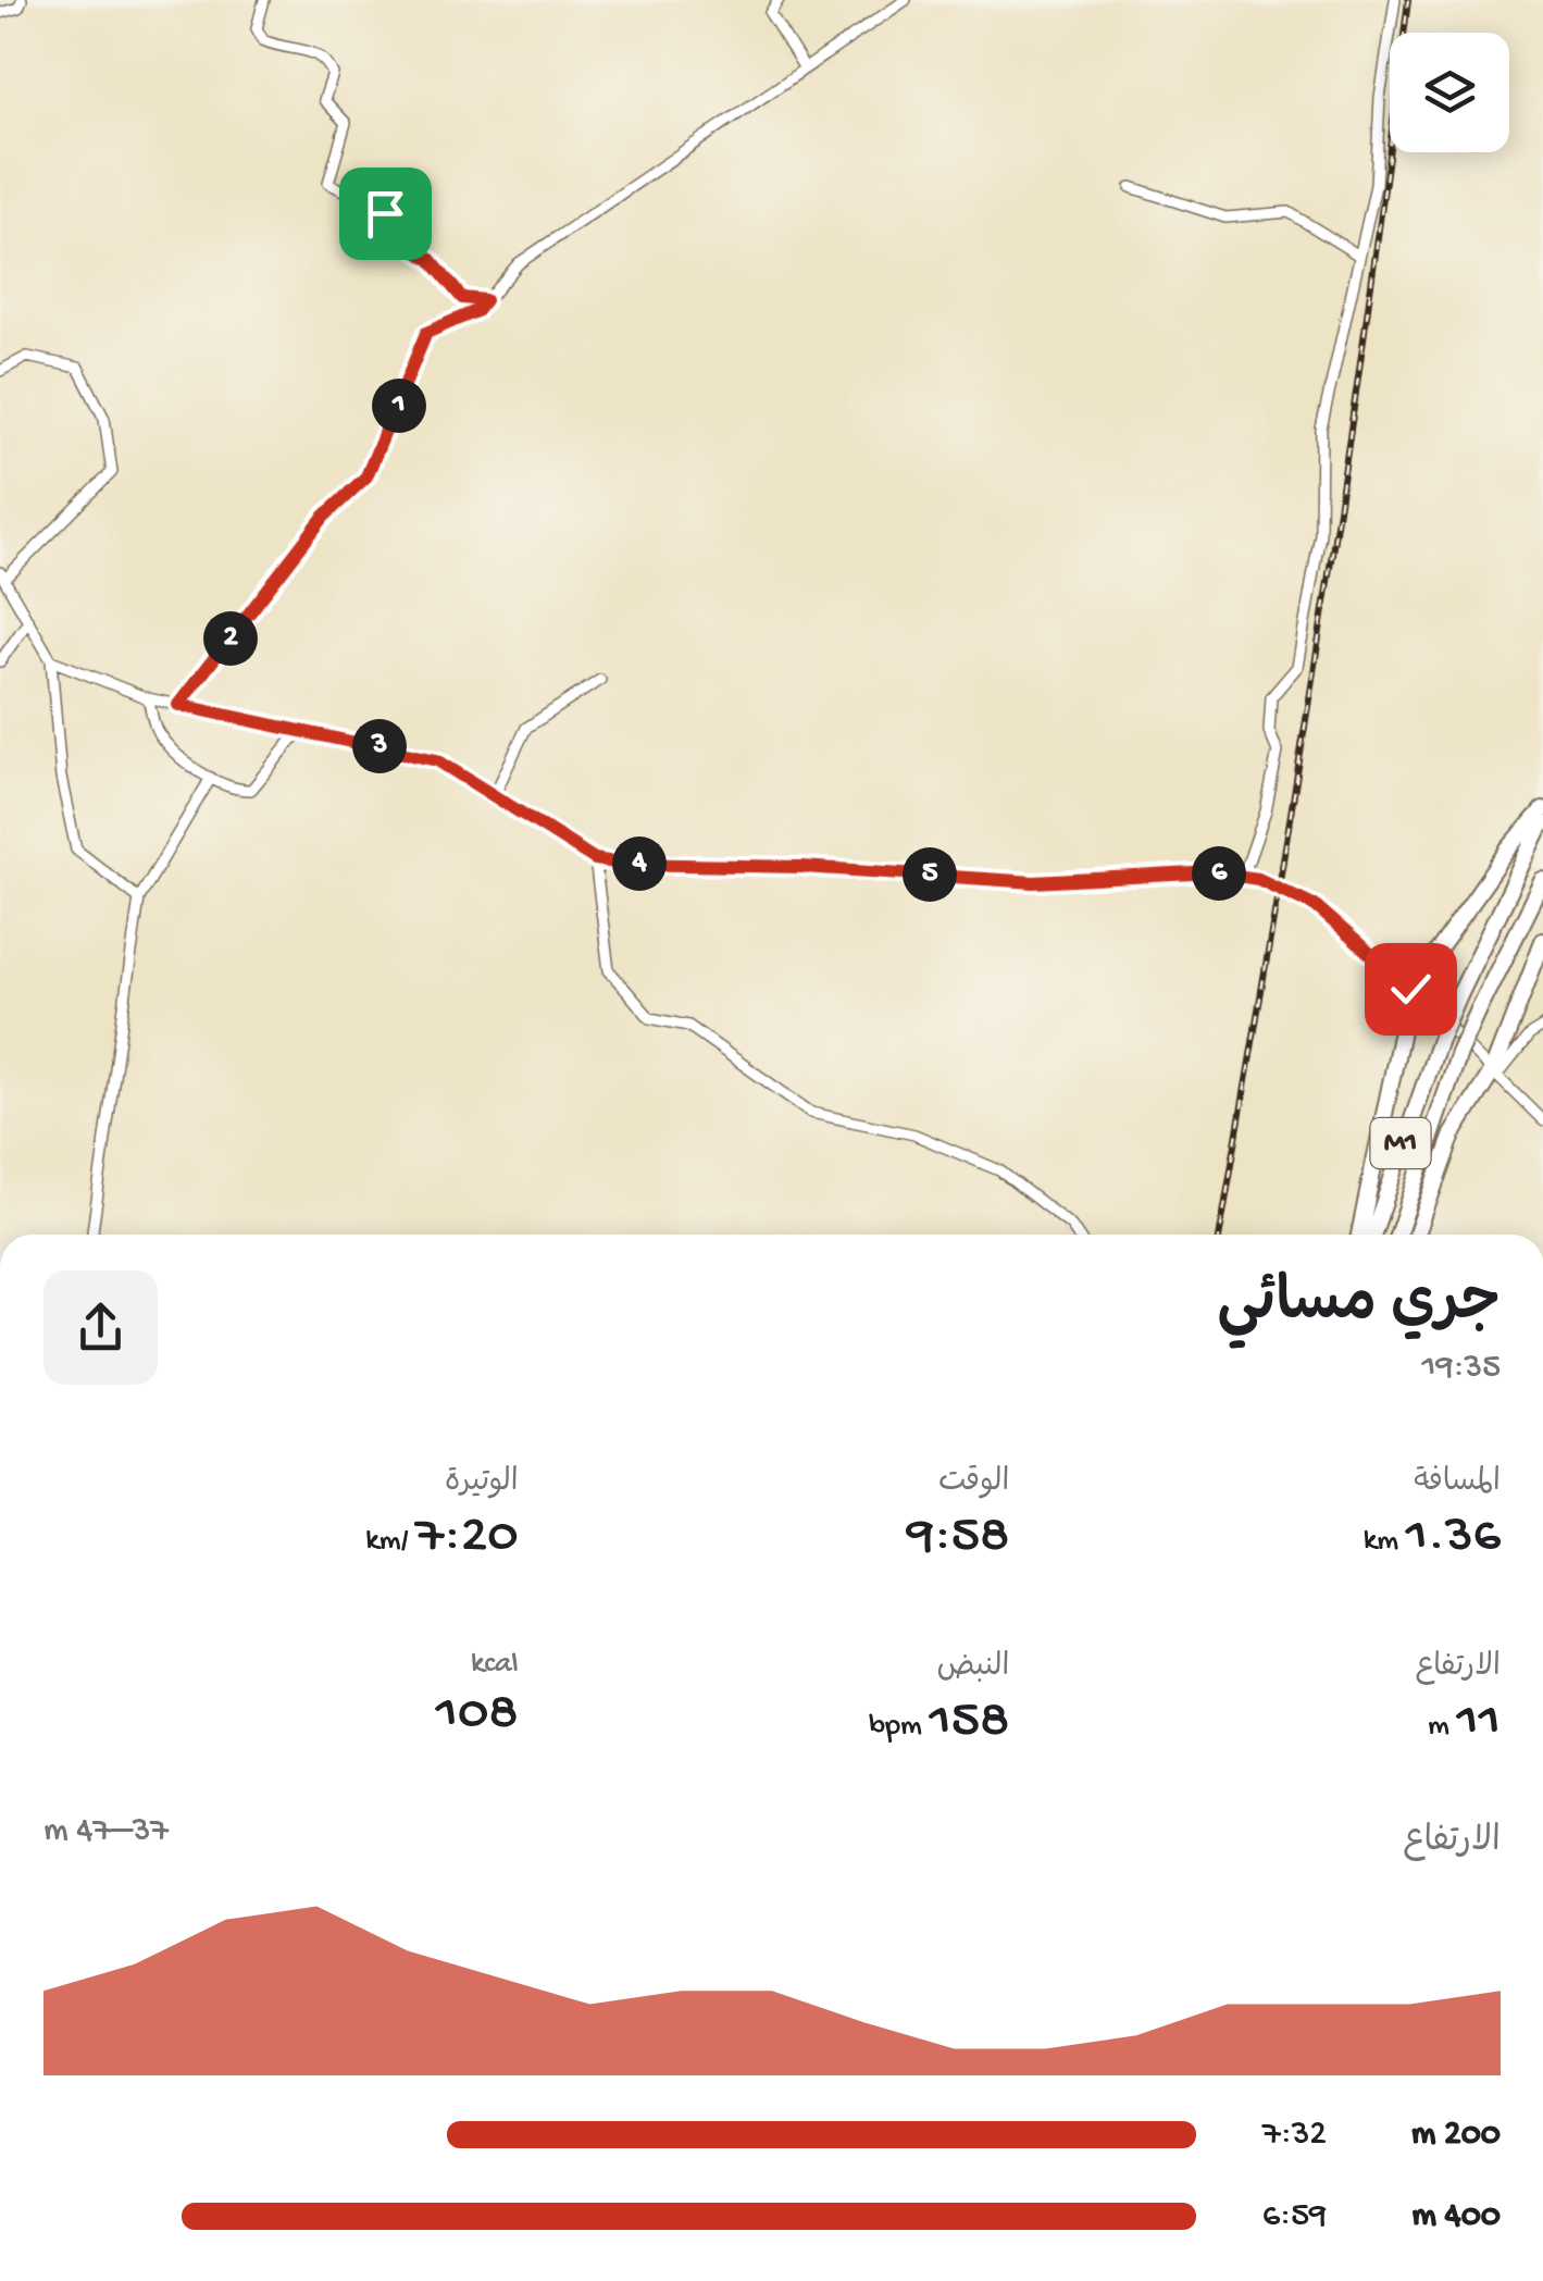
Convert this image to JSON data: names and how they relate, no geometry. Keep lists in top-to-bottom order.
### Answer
{
  "streets": {
    "highway": ["M1"]
  },
  "page": {
    "pins": [
      "1",
      "2",
      "3",
      "4",
      "6",
      "5"
    ],
    "heading": ["جري مسائي", "19:35"],
    "stats": [
      ["المسافة", "1.36 km"],
      ["الوقت", "9:58"],
      ["الوتيرة", "7:20 /km"],
      ["الارتفاع", "11 m"],
      ["النبض", "158 bpm"],
      ["kcal", "108"]
    ],
    "chart": ["الارتفاع", "37–47 m"],
    "list": [
      {
        "name": "200 m",
        "note": "7:32"
      },
      {
        "name": "400 m",
        "note": "6:59"
      }
    ]
  }
}
